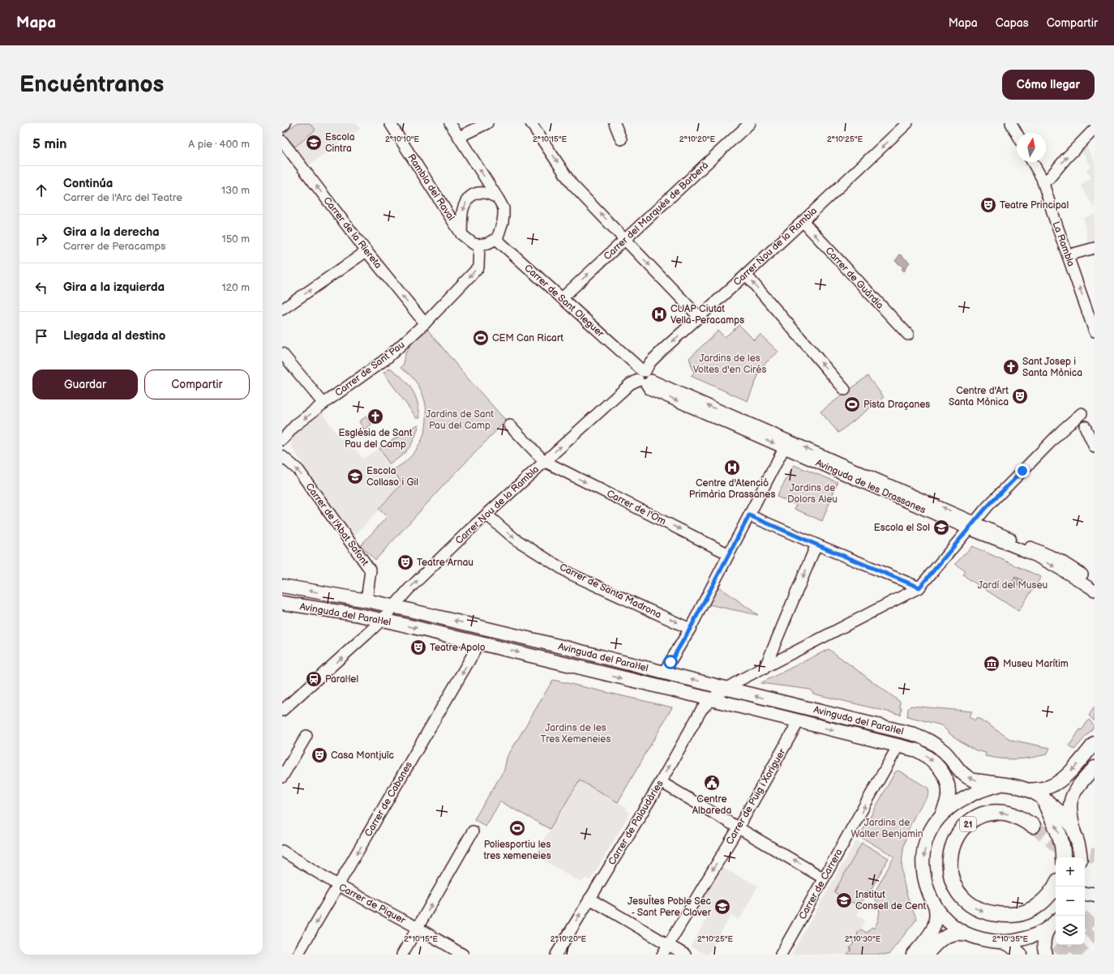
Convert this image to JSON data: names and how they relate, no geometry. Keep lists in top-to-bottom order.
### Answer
{
  "streets": {
    "highway": ["21"],
    "main road": ["Avinguda del Paral·lel"],
    "street": [
      "Rambla del Raval",
      "Carrer del Marquès de Barberà",
      "Carrer de la Riereta",
      "La Rambla",
      "Carrer Nou de la Rambla",
      "Carrer de Guàrdia",
      "Carrer de Sant Oleguer",
      "Carrer de Sant Pau",
      "Avinguda de les Drassanes",
      "Carrer de l'Om",
      "Carrer de l'Abat Safont",
      "Carrer de Santa Madrona",
      "Carrer de Puig i Xoriguer",
      "Carrer de Cabanes",
      "Carrer de Palaudàries",
      "Carrer de Carrera",
      "Carrer de Piquer"
    ]
  },
  "crossings": [
    ["Rambla del Raval", "Carrer de Sant Oleguer"],
    ["Rambla del Raval", "Carrer de Sant Pau"],
    ["Carrer del Marquès de Barberà", "Carrer de Sant Oleguer"],
    ["Carrer de la Riereta", "Carrer de Sant Pau"],
    ["Carrer Nou de la Rambla", "Carrer de Guàrdia"],
    ["Carrer Nou de la Rambla", "Carrer de Sant Oleguer"],
    ["Carrer Nou de la Rambla", "Avinguda de les Drassanes"],
    ["Carrer Nou de la Rambla", "Carrer de l'Om"],
    ["Carrer Nou de la Rambla", "Carrer de Santa Madrona"],
    ["Carrer Nou de la Rambla", "Avinguda del Paral·lel"],
    ["Carrer de Sant Oleguer", "Carrer de Sant Pau"],
    ["Carrer de Sant Oleguer", "Avinguda de les Drassanes"],
    ["Carrer de l'Abat Safont", "Avinguda del Paral·lel"],
    ["Avinguda del Paral·lel", "Carrer de Puig i Xoriguer"],
    ["Avinguda del Paral·lel", "Carrer de Cabanes"],
    ["Avinguda del Paral·lel", "Carrer de Palaudàries"],
    ["Avinguda del Paral·lel", "Carrer de Carrera"],
    ["Carrer de Cabanes", "Carrer de Piquer"]
  ],
  "one_way": [
    "Carrer de la Riereta",
    "La Rambla",
    "Carrer de Sant Pau",
    "Carrer de l'Om",
    "Carrer de l'Abat Safont",
    "Carrer de Santa Madrona",
    "Carrer de Puig i Xoriguer",
    "Carrer de Palaudàries",
    "Carrer de Carrera"
  ],
  "parks": [
    "Jardins de les Voltes d'en Cirés",
    "Jardins de Sant Pau del Camp",
    "Jardins de Dolors Aleu",
    "Jardí del Museu",
    "Jardins de les Tres Xemeneies",
    "Jardins de Walter Benjamin"
  ],
  "places": {
    "school or university": [
      "Escola Cintra",
      "Escola Collaso i Gil",
      "Escola el Sol",
      "Institut Consell de Cent",
      "JesuÏtes Poble Sec - Sant Pere Claver"
    ],
    "theatre": [
      "Teatre Principal",
      "Centre d'Art Santa Mònica",
      "Teatre Arnau",
      "Teatre Apolo",
      "Casa Montjuïc"
    ],
    "hospital": ["CUAP Ciutat Vella-Peracamps", "Centre d'Atenció Primària Drassanes"],
    "sports": ["CEM Can Ricart", "Pista Draçanes", "Poliesportiu les tres xemeneies"],
    "church": ["Sant Josep i Santa Mònica", "Església de Sant Pau del Camp"],
    "museum": ["Museu Marítim"],
    "station": ["Paral·lel"],
    "public building": ["Centre Albareda"]
  },
  "north": "top",
  "page": {
    "header": "Mapa",
    "nav": ["Mapa", "Capas", "Compartir"],
    "buttons": [
      "Cómo llegar",
      ["Guardar", "Compartir"]
    ],
    "title": "Encuéntranos",
    "heading": ["5 min", "A pie · 400 m"],
    "list": [
      ["Continúa", "Carrer de l'Arc del Teatre", "130 m"],
      ["Gira a la derecha", "Carrer de Peracamps", "150 m"],
      ["Gira a la izquierda", "120 m"],
      "Llegada al destino"
    ],
    "map_buttons": ["+", "−"]
  },
  "coordinates": [
    "2°10'10\"E",
    "2°10'15\"E",
    "2°10'20\"E",
    "2°10'25\"E",
    "2°10'30\"E",
    "2°10'35\"E"
  ]
}
